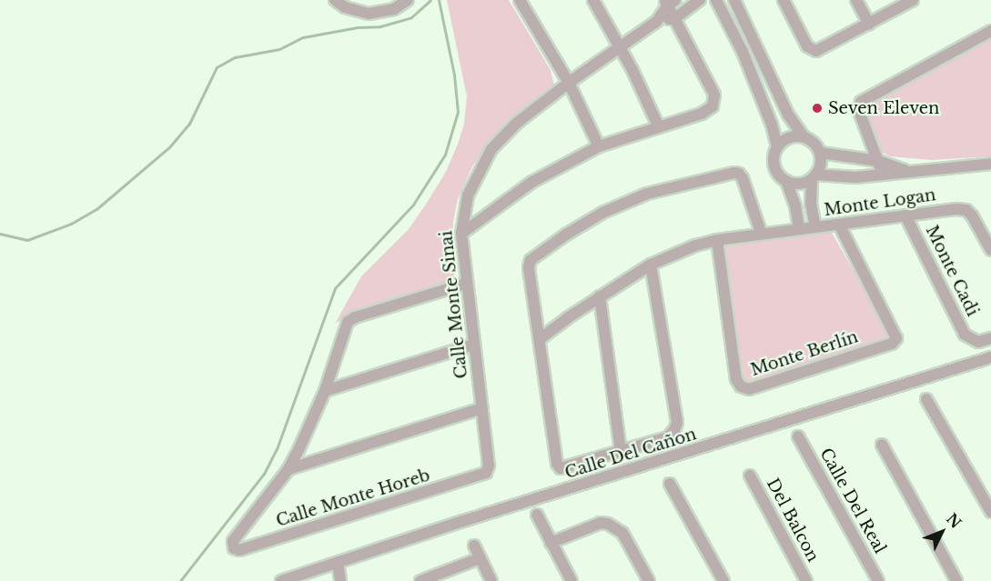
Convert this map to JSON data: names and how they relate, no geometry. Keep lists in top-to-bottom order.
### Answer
{
  "streets": {
    "street": [
      "Monte Logan",
      "Monte Cadi",
      "Calle Monte Sinai",
      "Monte Berlín",
      "Calle Del Cañon",
      "Calle Monte Horeb",
      "Calle Del Real",
      "Del Balcon"
    ]
  },
  "crossings": [
    ["Monte Logan", "Monte Cadi"],
    ["Monte Logan", "Monte Berlín"],
    ["Calle Monte Sinai", "Calle Monte Horeb"]
  ],
  "places": ["Seven Eleven"],
  "north": "top right"
}
